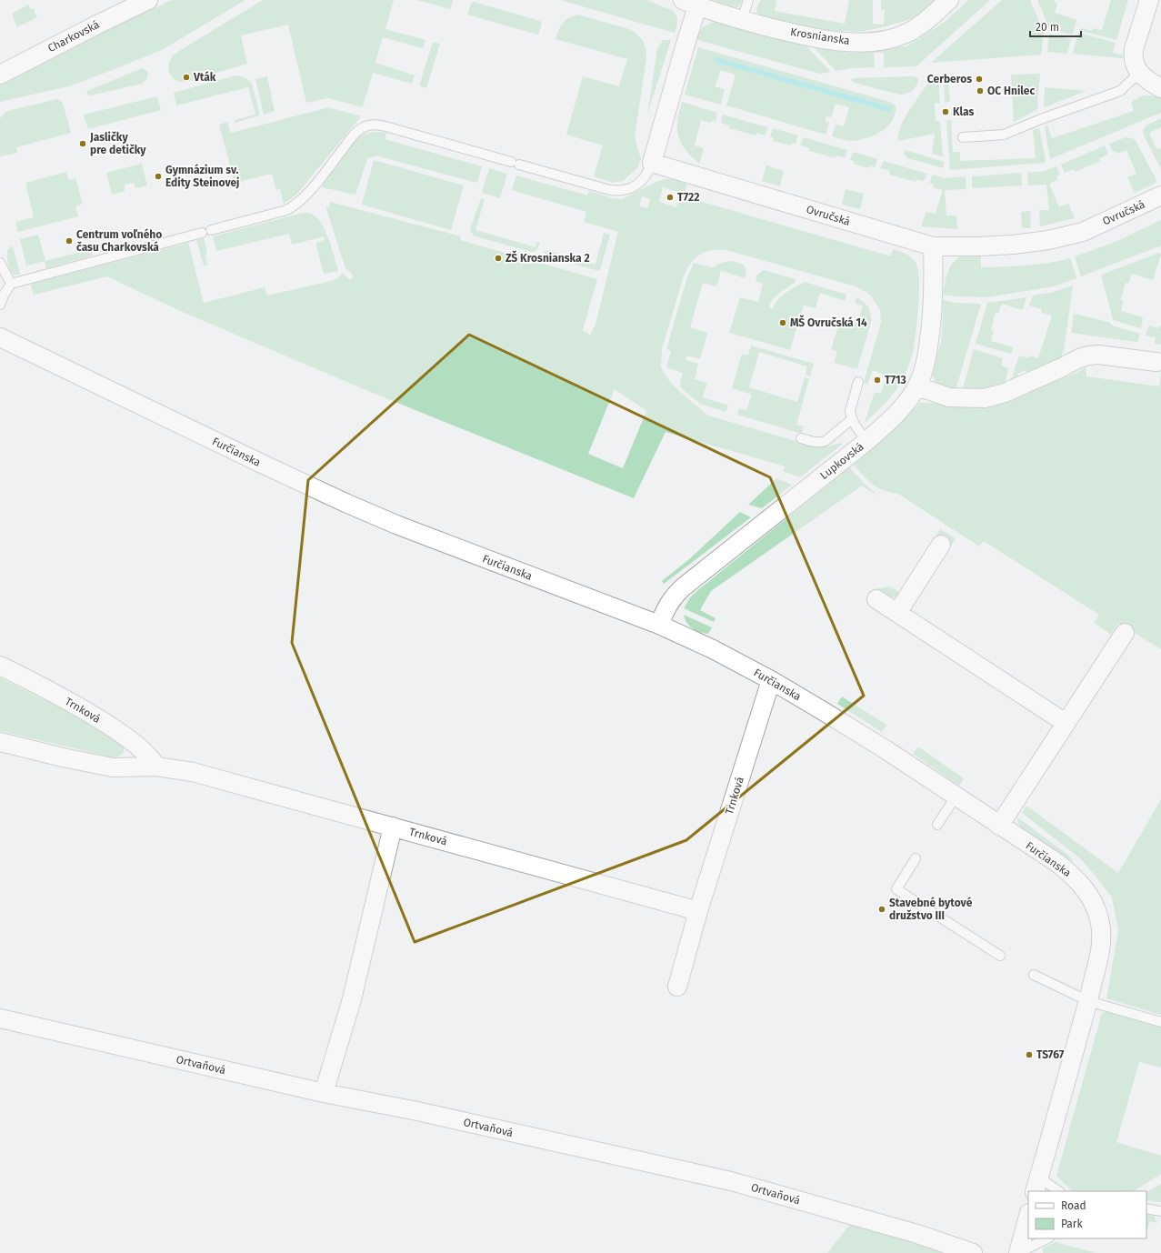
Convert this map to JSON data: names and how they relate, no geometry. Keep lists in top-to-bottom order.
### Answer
{
  "streets": {
    "street": [
      "Charkovská",
      "Krosnianska",
      "Ovručská",
      "Furčianska",
      "Lupkovská",
      "Trnková",
      "Ortvaňová"
    ]
  },
  "crossings": [
    ["Ovručská", "Lupkovská"],
    ["Furčianska", "Lupkovská"],
    ["Furčianska", "Trnková"]
  ],
  "places": [
    "Vták",
    "Cerberos",
    "OC Hnilec",
    "Klas",
    "Jasličky pre detičky",
    "Gymnázium sv. Edity Steinovej",
    "T722",
    "Centrum voľného času Charkovská",
    "ZŠ Krosnianska 2",
    "MŠ Ovručská 14",
    "T713",
    "Stavebné bytové družstvo III",
    "TS767"
  ],
  "legend": ["Road", "Park"],
  "scale_bar": "20 m"
}
